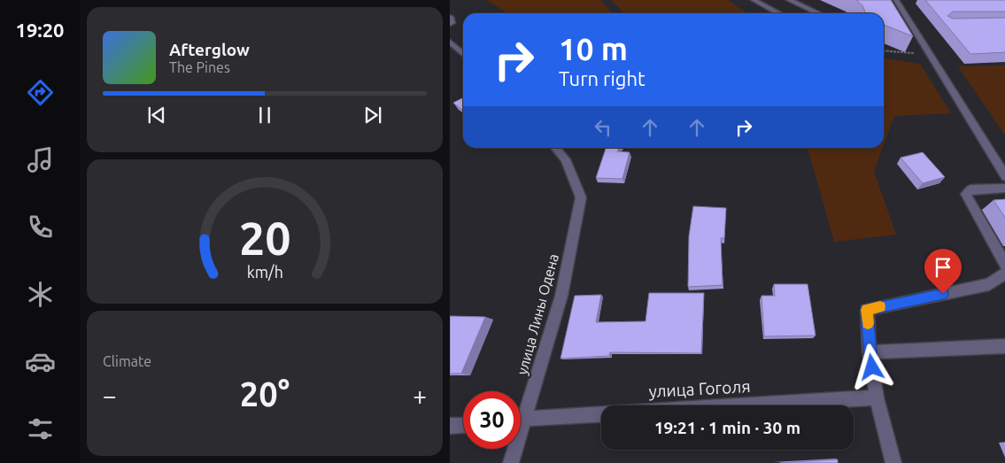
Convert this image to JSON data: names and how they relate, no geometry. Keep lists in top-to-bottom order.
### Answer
{
  "streets": {
    "street": ["улица Лины Одена", "улица Гоголя"]
  },
  "page": {
    "tabs": "19:20",
    "turn": ["10 m", "Turn right"],
    "song": ["Afterglow", "The Pines"],
    "tile": "Climate",
    "heat": ["−", "20°", "+"],
    "limit": "30",
    "trip": "19:21 · 1 min · 30 m",
    "gauge": ["20", "km/h"]
  }
}
